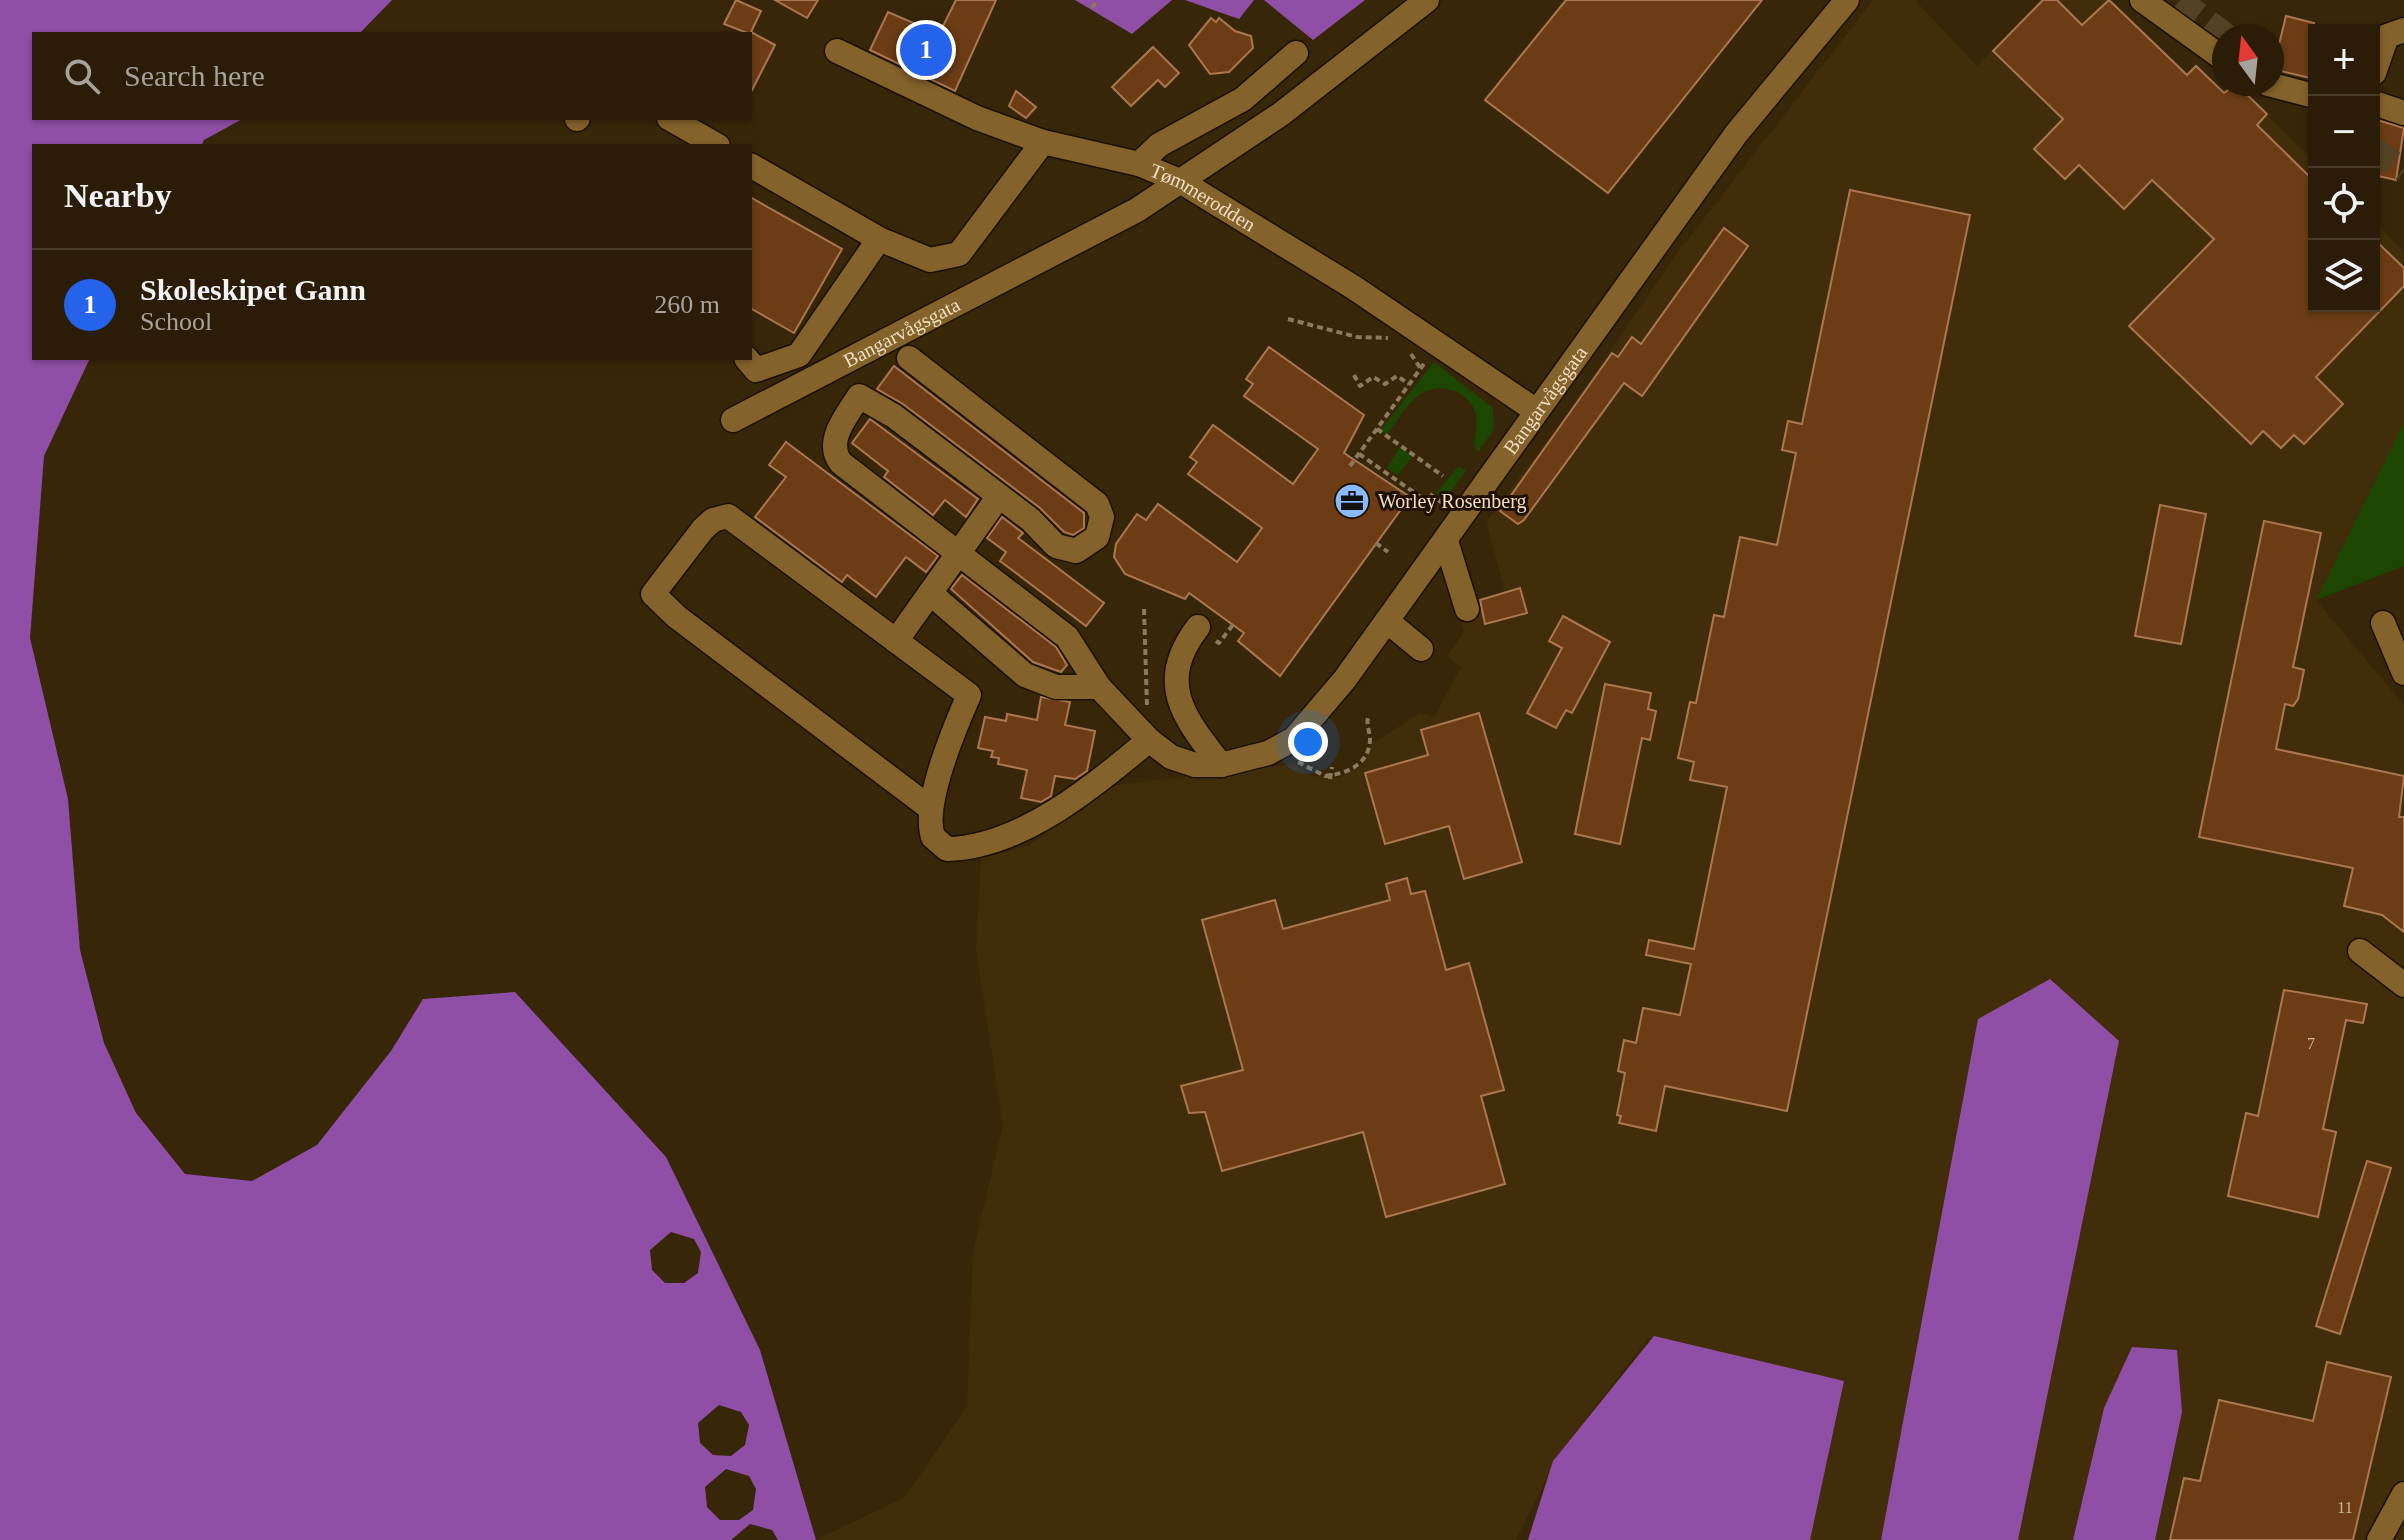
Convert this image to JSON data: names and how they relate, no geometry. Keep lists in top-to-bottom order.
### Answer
{
  "streets": {
    "street": ["Tømmerodden", "Bangarvågsgata"]
  },
  "crossings": [
    ["Tømmerodden", "Bangarvågsgata"]
  ],
  "places": {
    "office": ["Worley Rosenberg"]
  },
  "house_numbers": ["7", "11"],
  "north": "top",
  "page": {
    "pins": "1",
    "map_buttons": ["+", "−"],
    "search": "Search here",
    "heading": "Nearby",
    "list": [
      {
        "mark": "1",
        "name": "Skoleskipet Gann",
        "note": "School",
        "value": "260 m"
      }
    ]
  }
}
